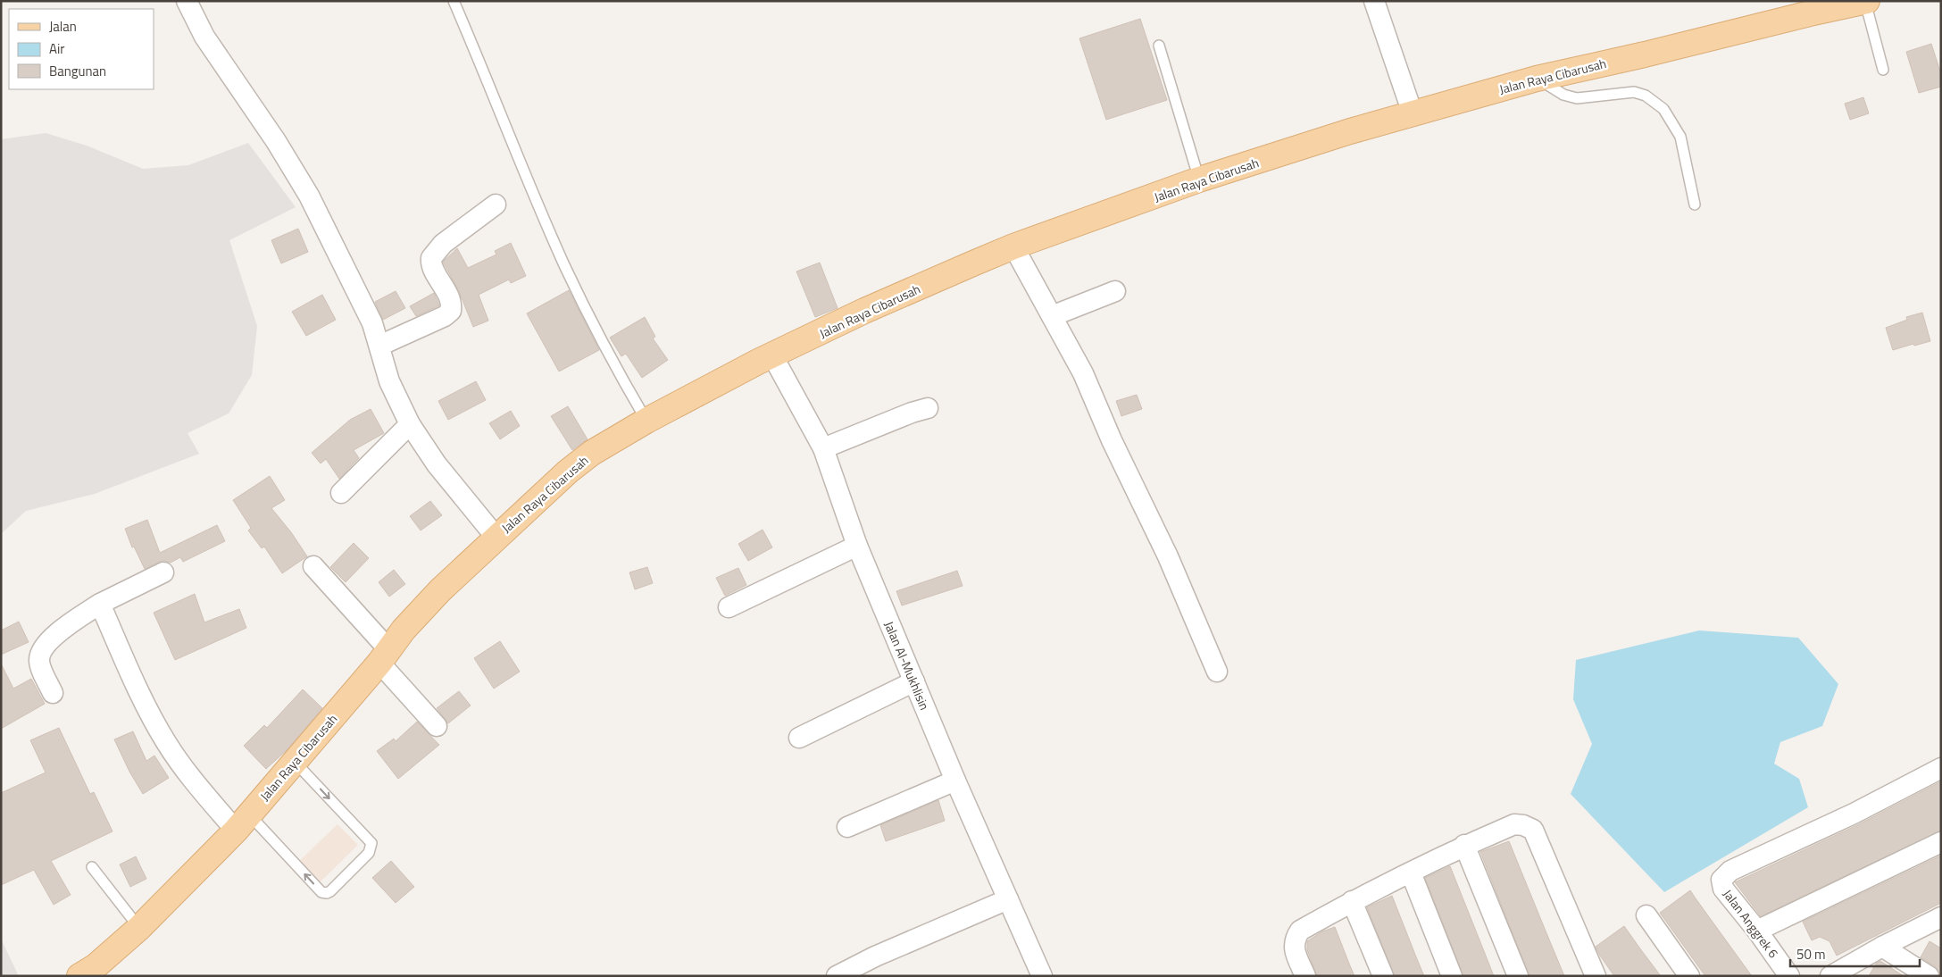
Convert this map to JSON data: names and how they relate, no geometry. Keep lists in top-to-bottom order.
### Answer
{
  "streets": {
    "main road": ["Jalan Raya Cibarusah"],
    "street": ["Jalan Al-Mukhlisin", "Jalan Anggrek 6"]
  },
  "crossings": [
    ["Jalan Raya Cibarusah", "Jalan Al-Mukhlisin"]
  ],
  "legend": ["Jalan", "Air", "Bangunan"],
  "scale_bar": "50 m"
}
